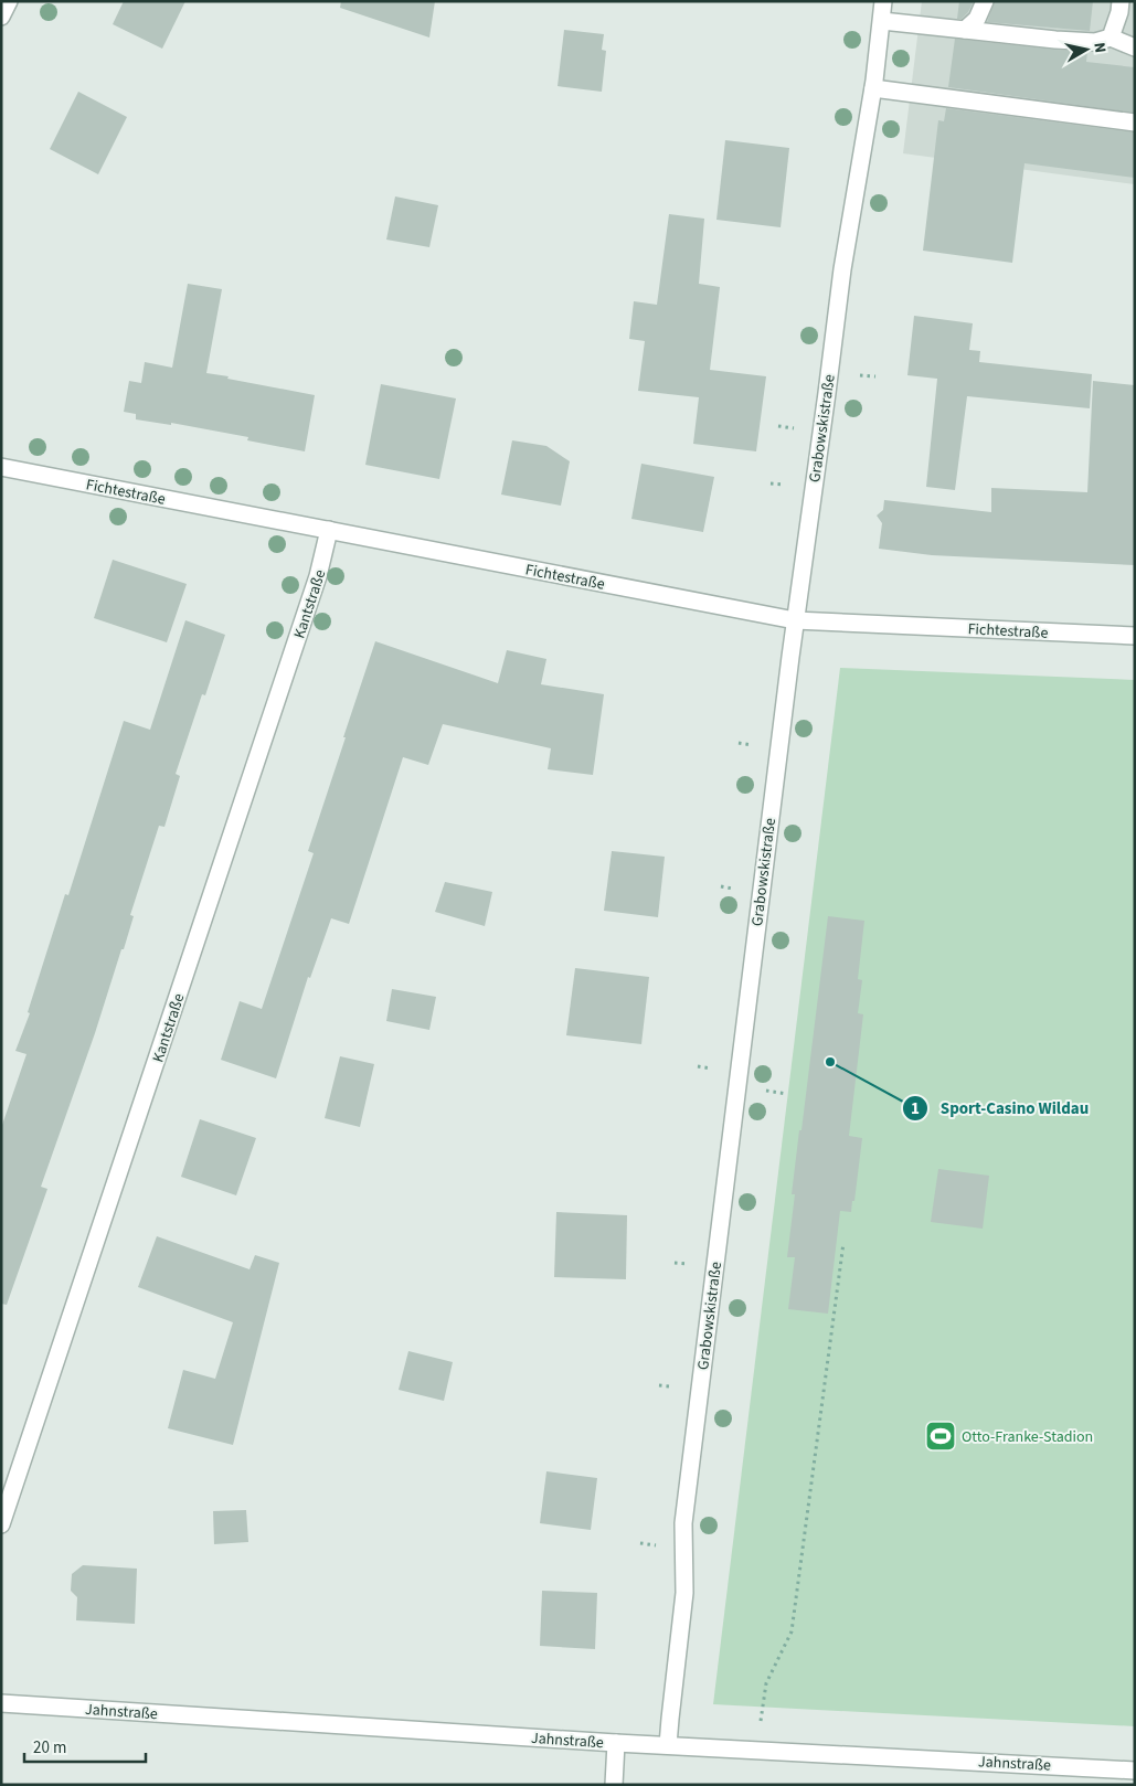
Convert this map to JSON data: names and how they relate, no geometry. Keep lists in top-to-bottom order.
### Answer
{
  "streets": {
    "street": [
      "Grabowskistraße",
      "Fichtestraße",
      "Kantstraße",
      "Jahnstraße"
    ]
  },
  "crossings": [
    ["Grabowskistraße", "Fichtestraße"],
    ["Grabowskistraße", "Jahnstraße"],
    ["Fichtestraße", "Kantstraße"]
  ],
  "places": {
    "other": ["Sport-Casino Wildau"],
    "sports": ["Otto-Franke-Stadion"]
  },
  "scale_bar": "20 m",
  "north": "right"
}
